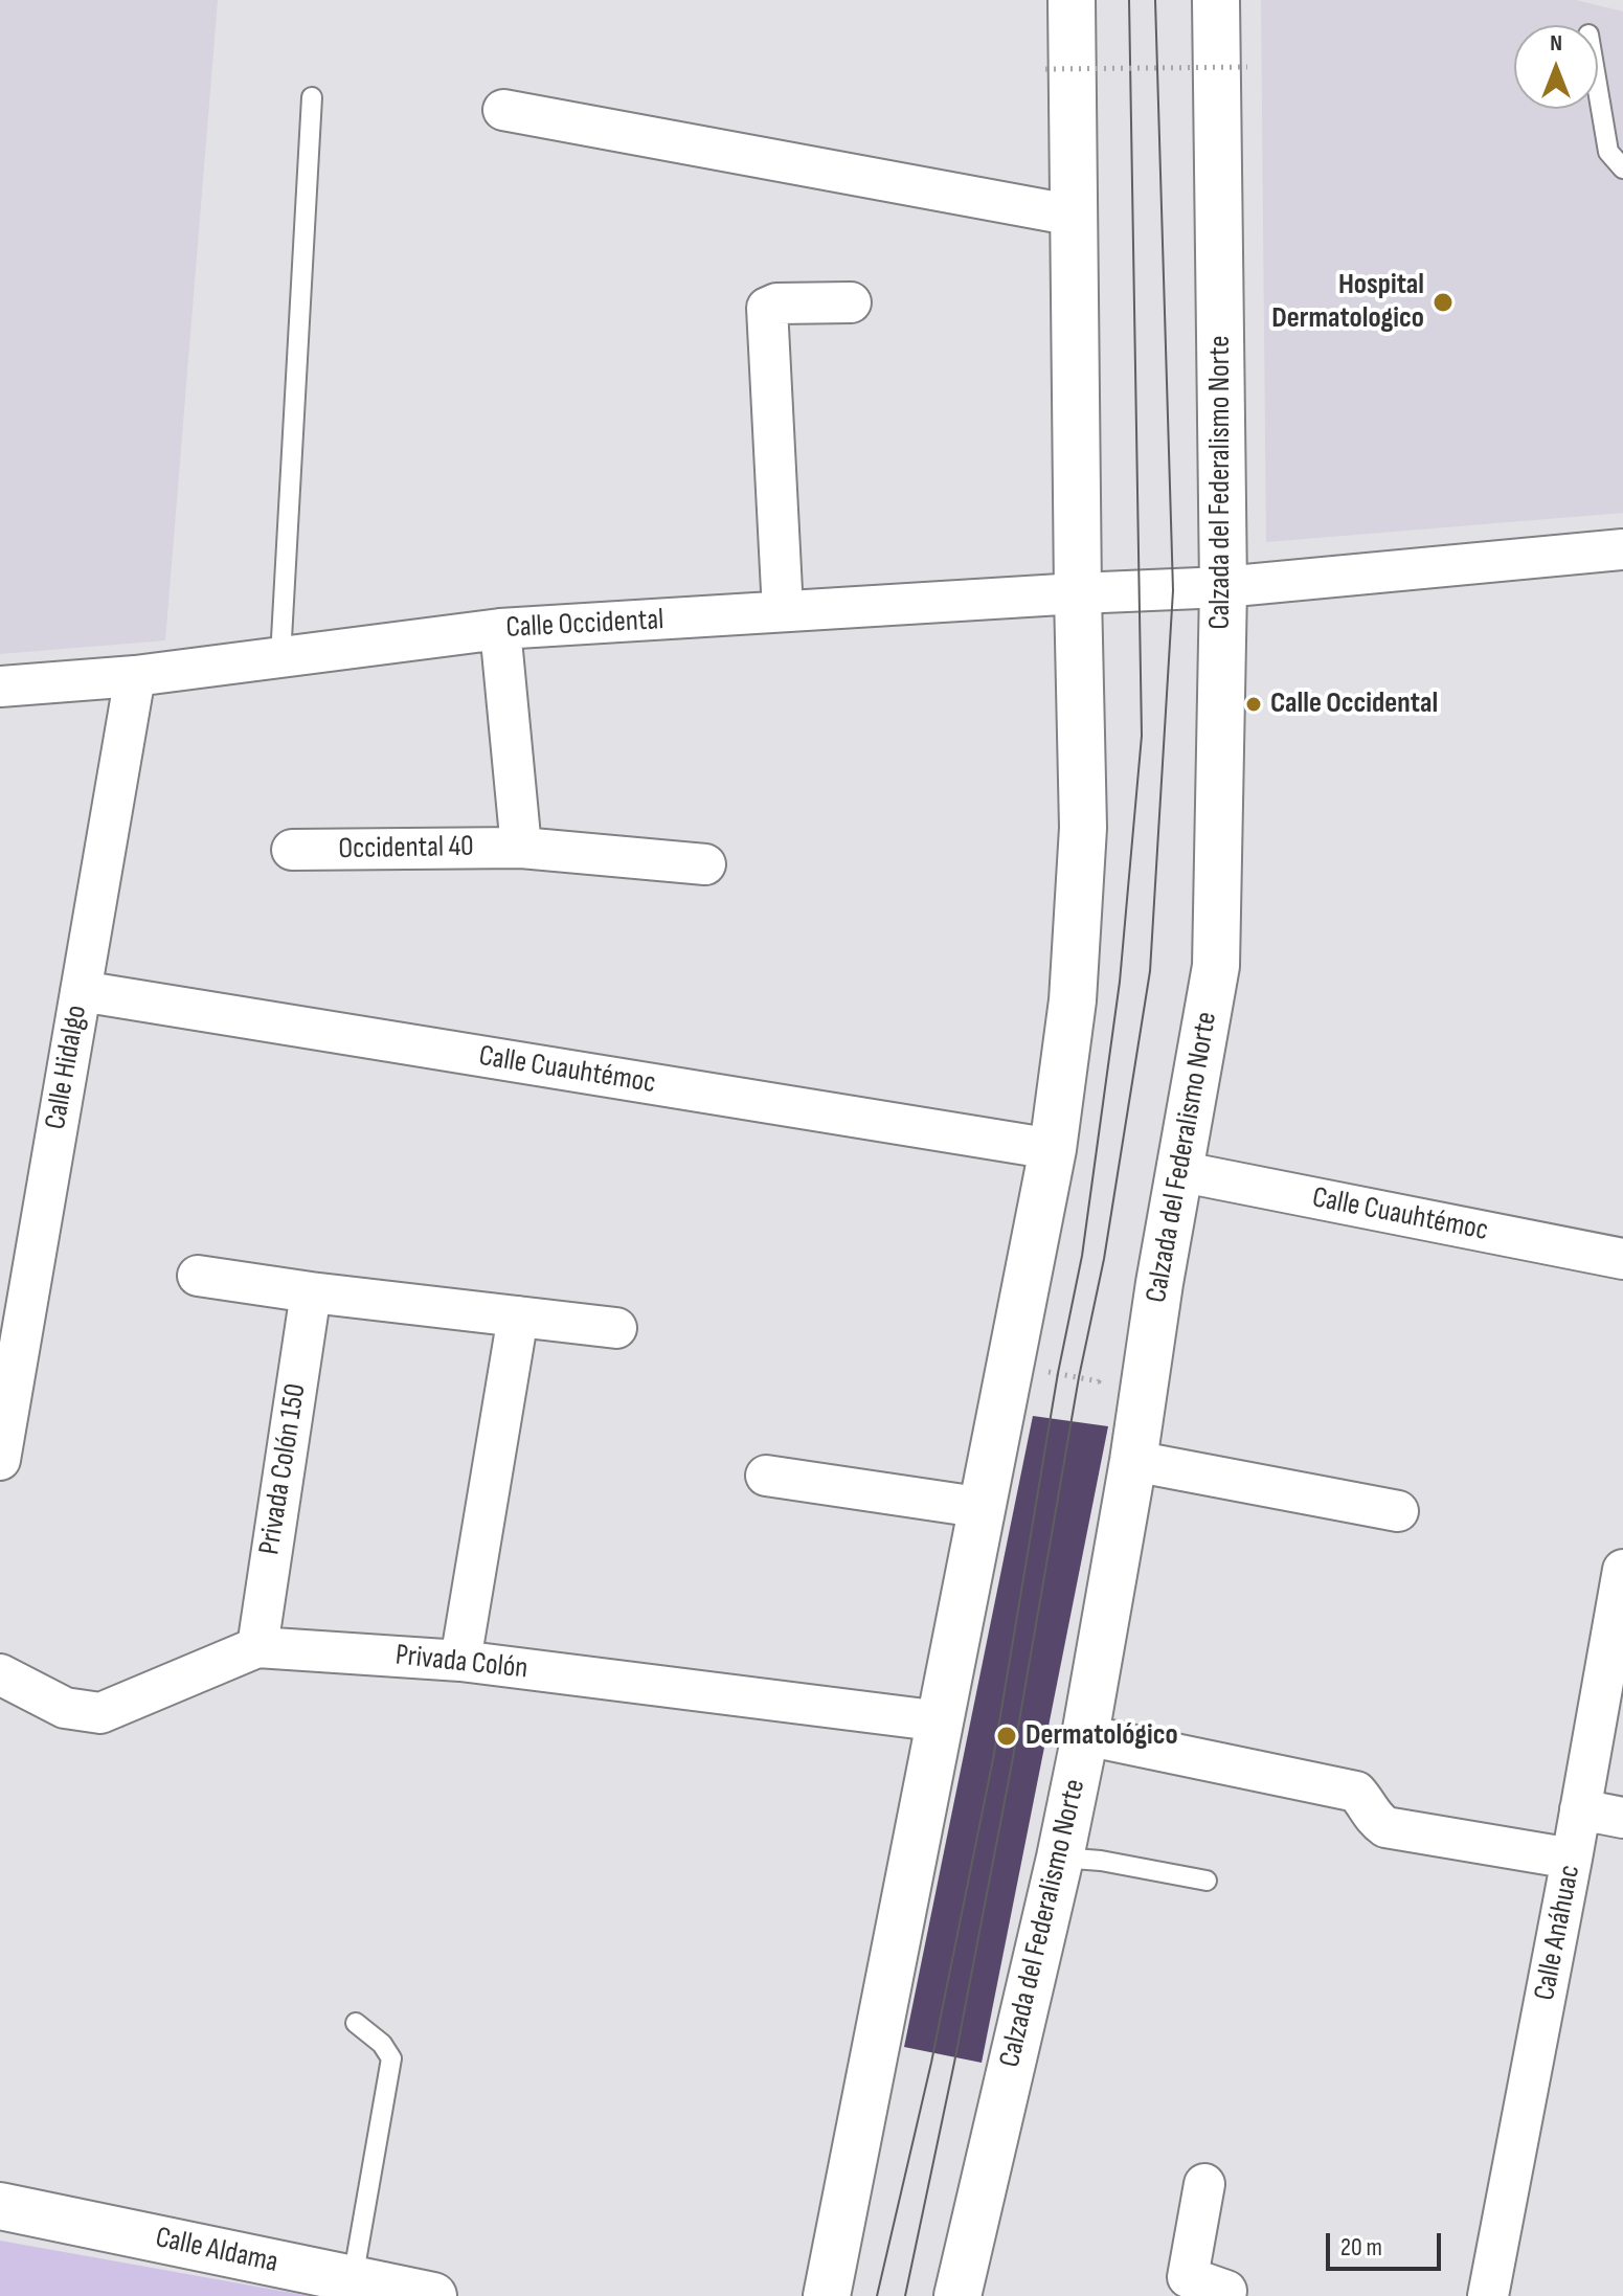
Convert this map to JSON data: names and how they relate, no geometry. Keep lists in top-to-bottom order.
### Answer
{
  "streets": {
    "main road": ["Calzada del Federalismo Norte", "Calle Aldama"],
    "street": [
      "Calle Occidental",
      "Occidental 40",
      "Calle Hidalgo",
      "Calle Cuauhtémoc",
      "Privada Colón 150",
      "Privada Colón",
      "Calle Anáhuac"
    ]
  },
  "crossings": [
    ["Calzada del Federalismo Norte", "Calle Occidental"],
    ["Calzada del Federalismo Norte", "Calle Cuauhtémoc"],
    ["Calle Occidental", "Calle Hidalgo"],
    ["Calle Hidalgo", "Calle Cuauhtémoc"],
    ["Privada Colón 150", "Privada Colón"]
  ],
  "places": ["Hospital Dermatologico", "Calle Occidental", "Dermatológico"],
  "scale_bar": "20 m",
  "north": "top"
}
